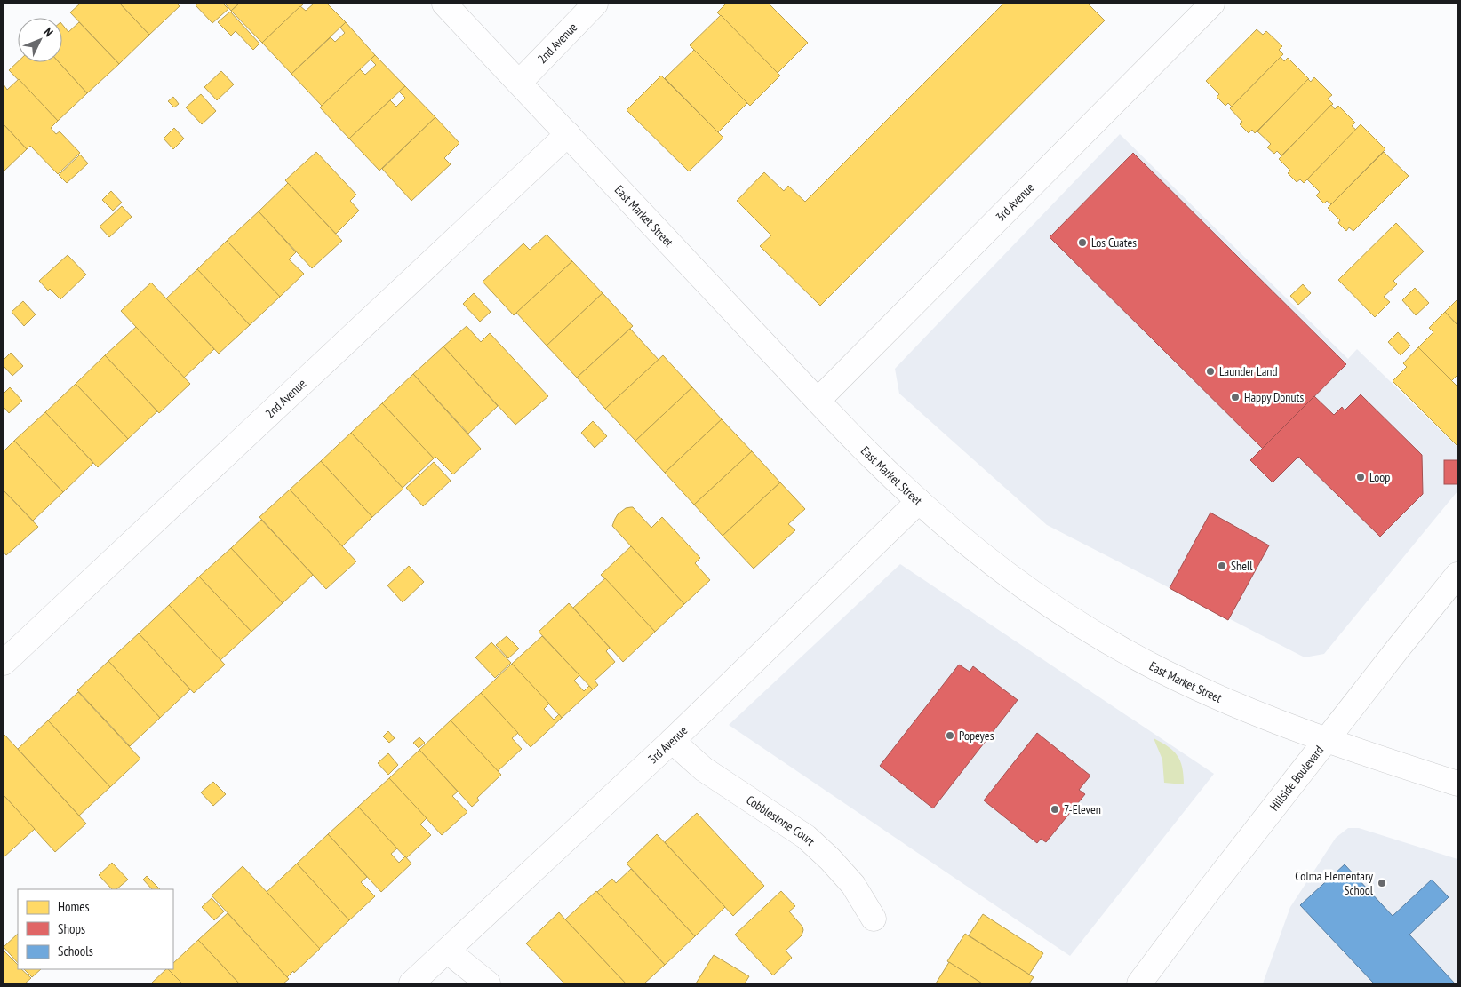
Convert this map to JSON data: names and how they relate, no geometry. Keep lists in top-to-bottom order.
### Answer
{
  "streets": {
    "street": [
      "2nd Avenue",
      "3rd Avenue",
      "East Market Street",
      "Hillside Boulevard",
      "Cobblestone Court"
    ]
  },
  "crossings": [
    ["2nd Avenue", "East Market Street"],
    ["3rd Avenue", "East Market Street"],
    ["3rd Avenue", "Cobblestone Court"],
    ["East Market Street", "Hillside Boulevard"]
  ],
  "places": [
    "Los Cuates",
    "Launder Land",
    "Happy Donuts",
    "Loop",
    "Shell",
    "Popeyes",
    "7-Eleven",
    "Colma Elementary School"
  ],
  "legend": ["Homes", "Shops", "Schools"],
  "north": "top right"
}
